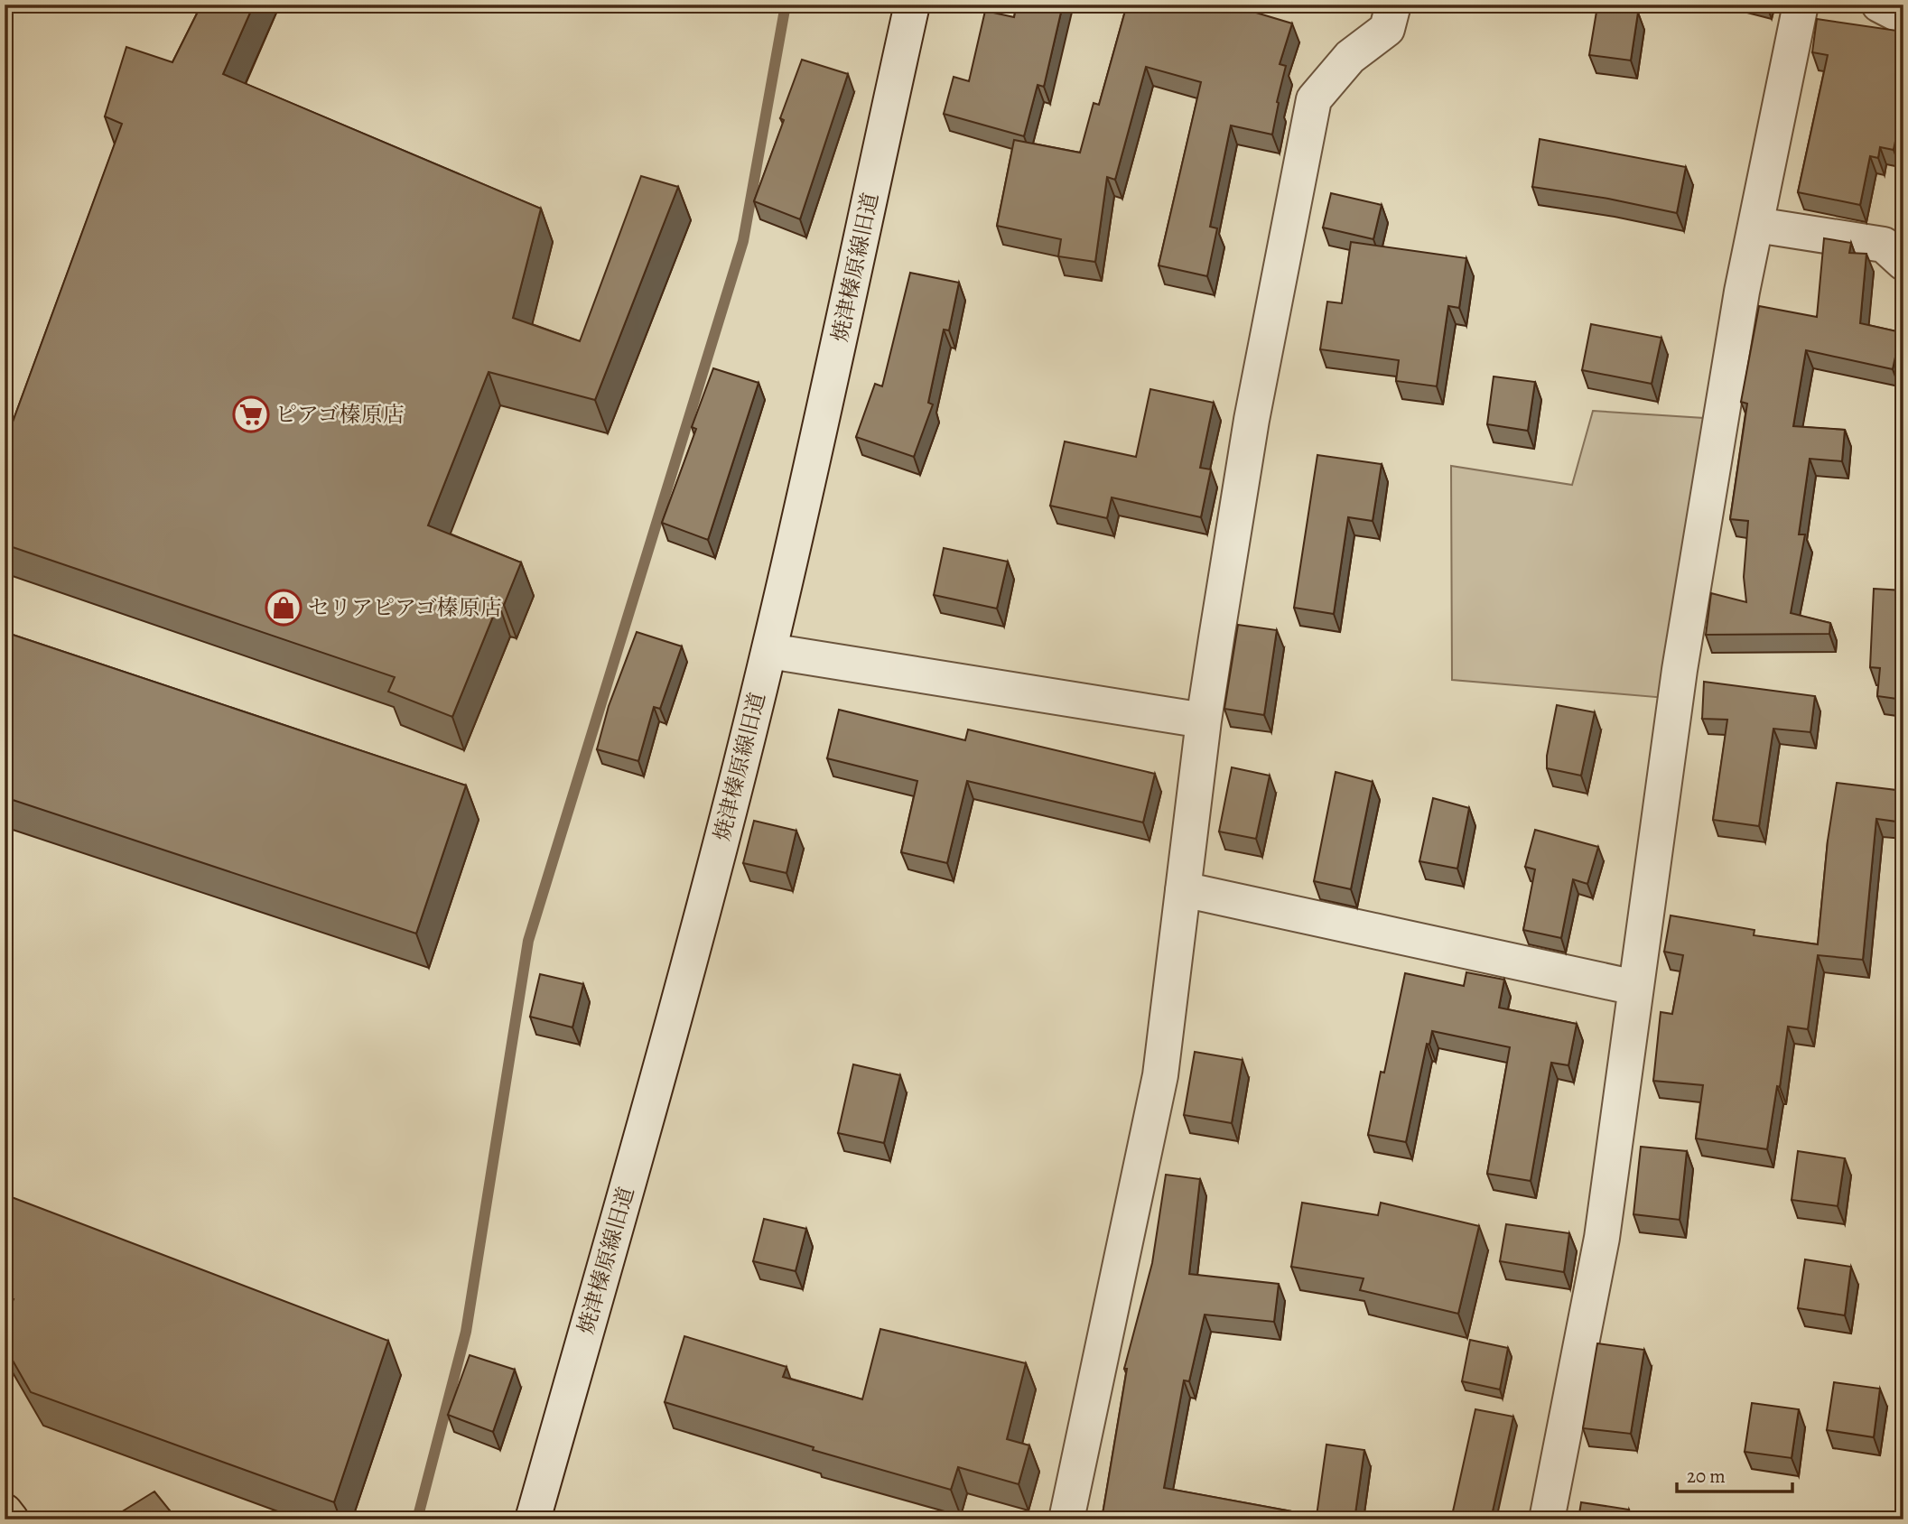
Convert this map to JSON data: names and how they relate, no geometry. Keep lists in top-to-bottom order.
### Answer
{
  "streets": {
    "street": ["焼津榛原線旧道"]
  },
  "places": {
    "supermarket": ["ピアゴ榛原店"],
    "shop": ["セリアピアゴ榛原店"]
  },
  "scale_bar": "20 m"
}
